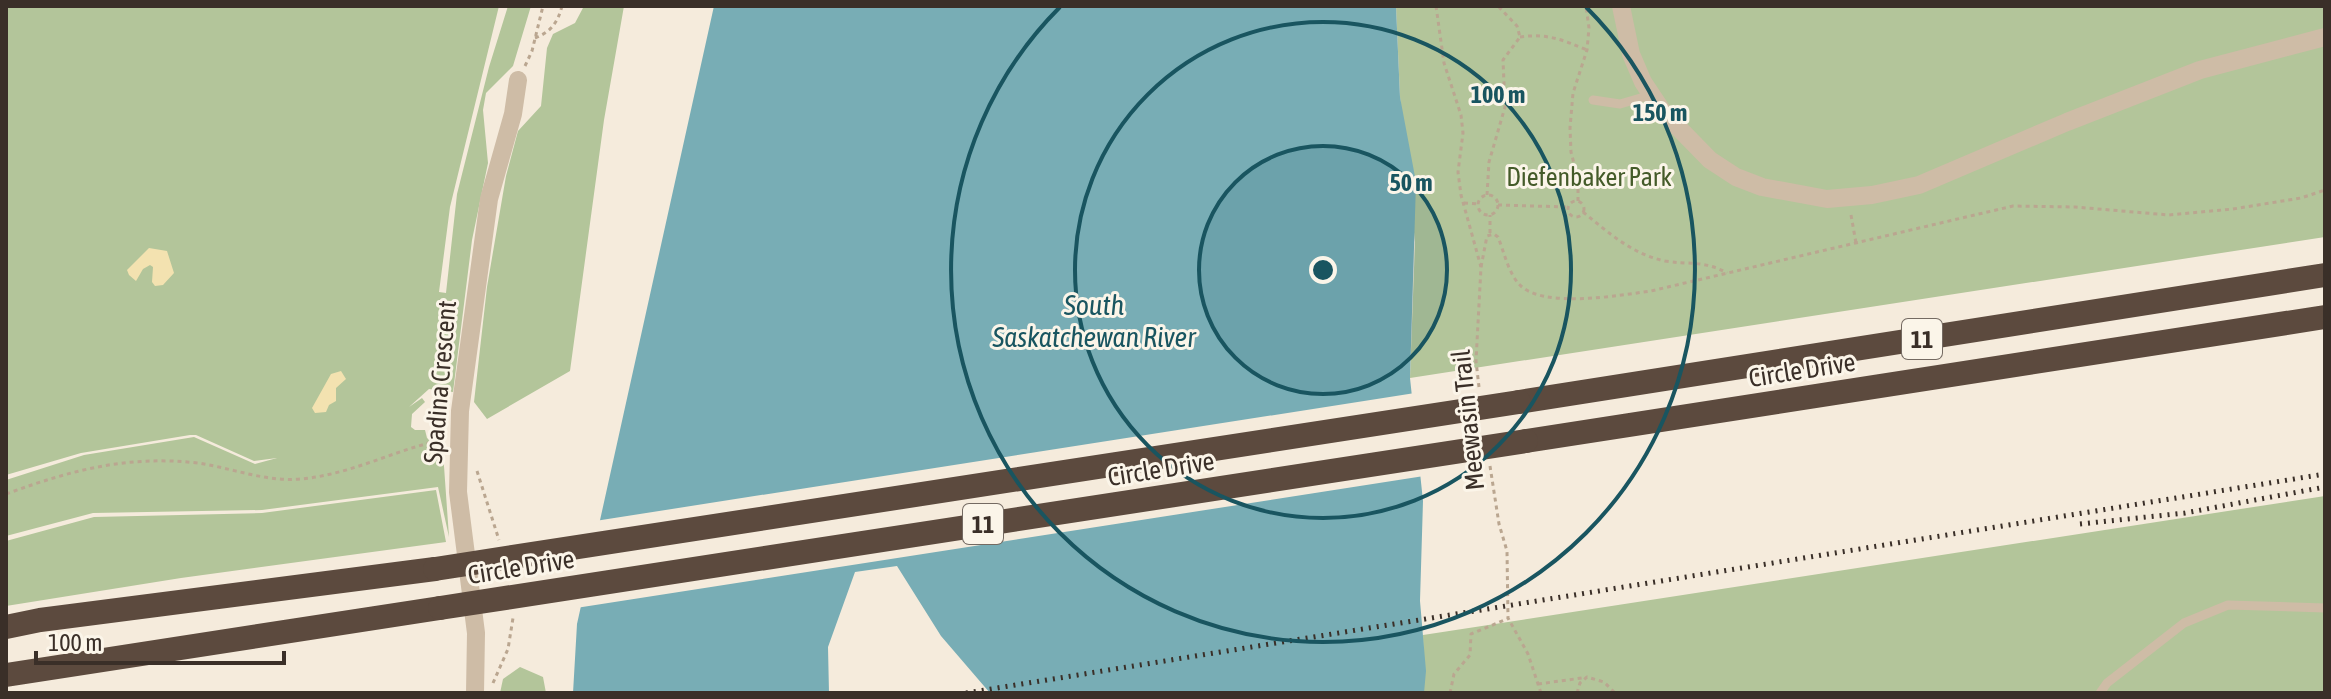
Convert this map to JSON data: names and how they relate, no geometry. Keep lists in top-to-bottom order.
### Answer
{
  "streets": {
    "highway": ["11", "Circle Drive"],
    "street": ["Spadina Crescent"],
    "path": ["Meewasin Trail"]
  },
  "water": ["South Saskatchewan River"],
  "parks": ["Diefenbaker Park"],
  "scale_bar": "100 m",
  "rings": ["100 m", "150 m", "50 m"]
}
